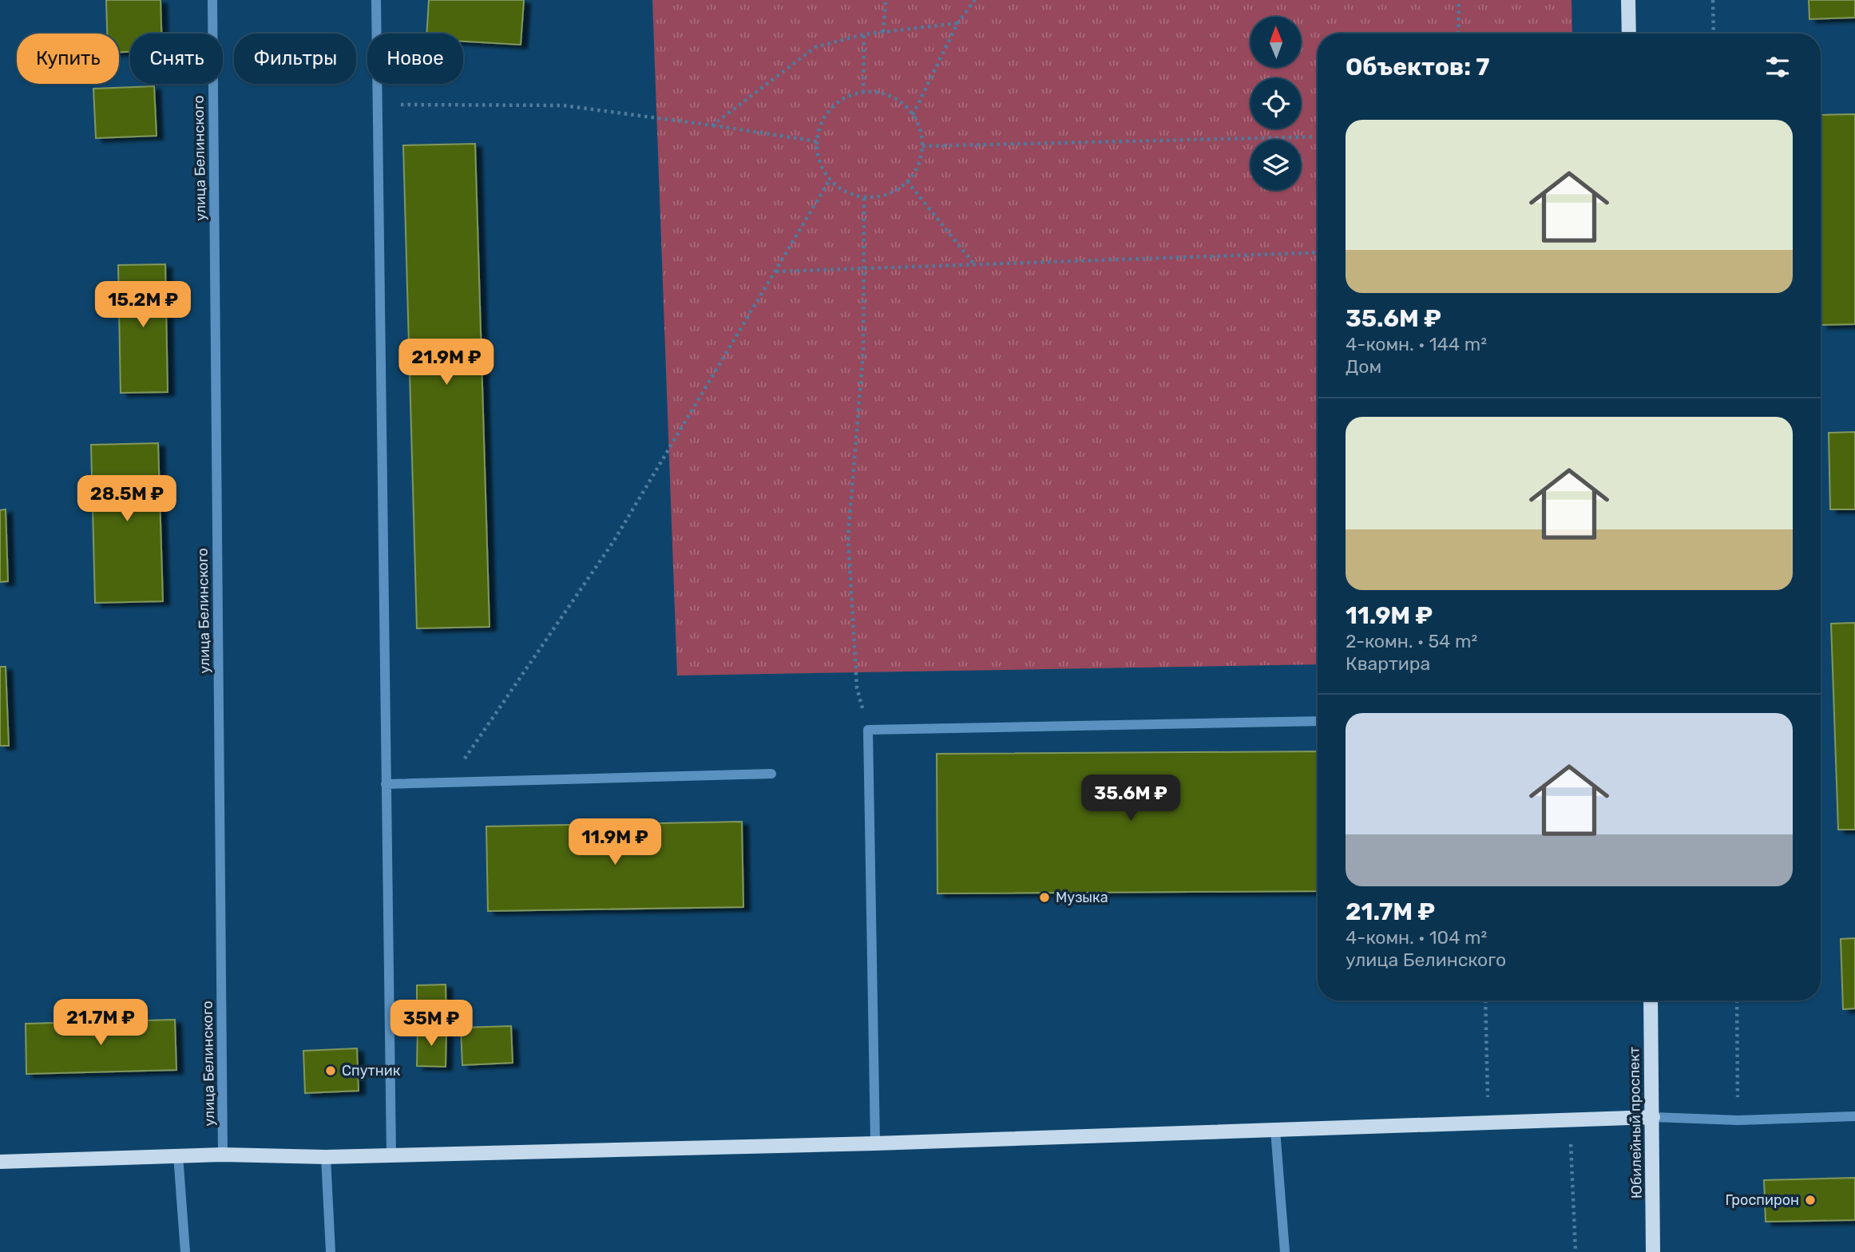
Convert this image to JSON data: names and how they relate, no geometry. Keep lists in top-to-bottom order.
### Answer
{
  "streets": {
    "main road": ["Юбилейный проспект"],
    "street": ["улица Белинского"]
  },
  "places": ["Музыка", "Спутник", "Гроспирон"],
  "north": "top",
  "page": {
    "chip": [
      "Купить",
      "Снять",
      "Фильтры",
      "Новое"
    ],
    "heading": "Объектов: 7",
    "list": [
      {
        "name": "35.6M ₽",
        "note": "4-комн. · 144 m² · Дом"
      },
      {
        "name": "11.9M ₽",
        "note": "2-комн. · 54 m² · Квартира"
      },
      {
        "name": "21.7M ₽",
        "note": "4-комн. · 104 m² · улица Белинского"
      }
    ],
    "price": [
      "15.2M ₽",
      "21.9M ₽",
      "28.5M ₽",
      "35.6M ₽",
      "11.9M ₽",
      "21.7M ₽",
      "35M ₽"
    ]
  }
}
